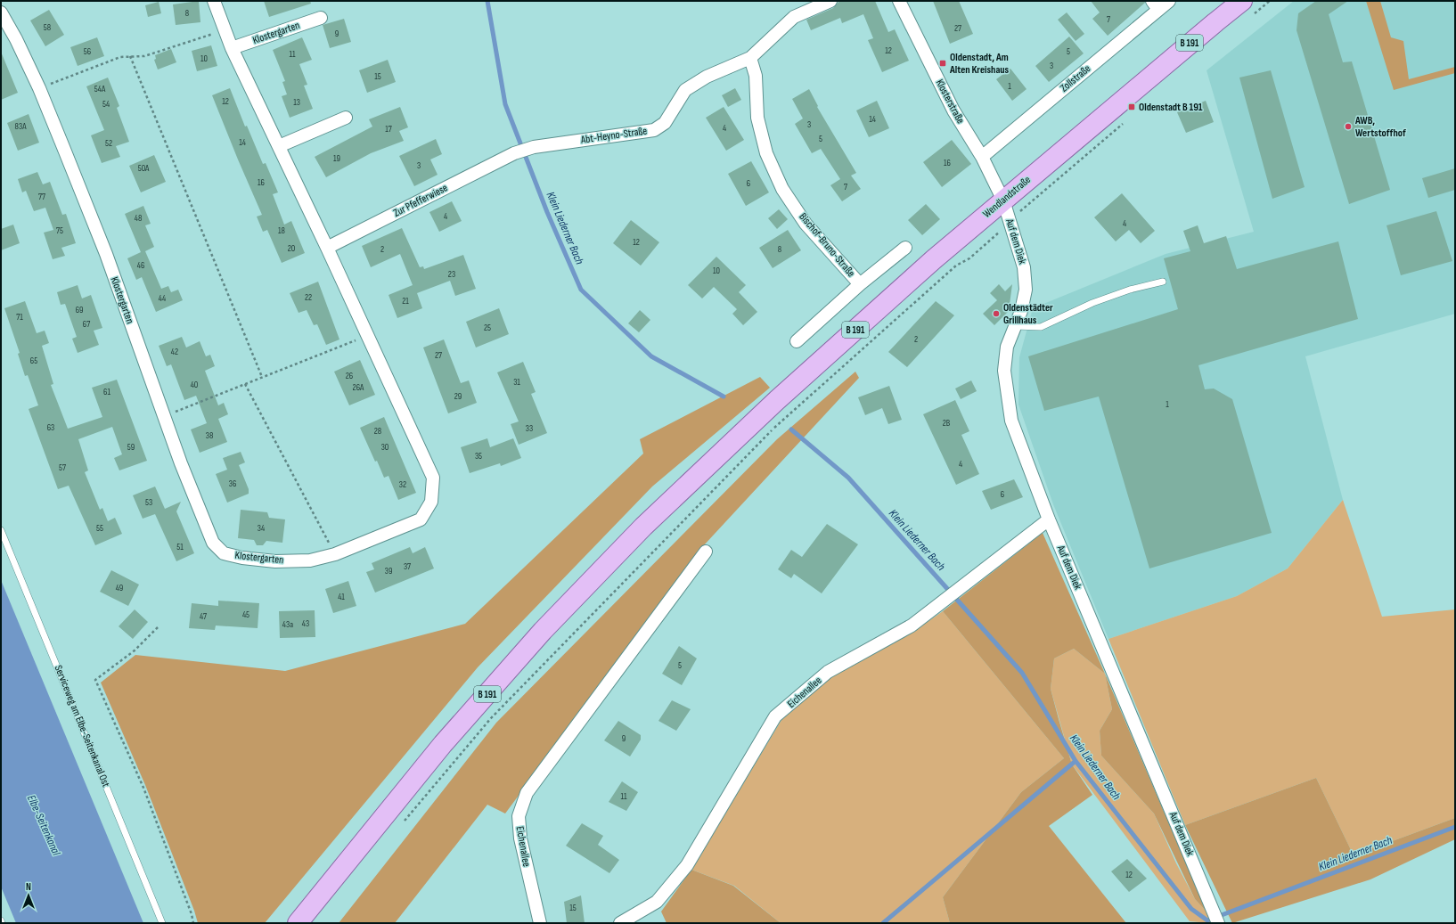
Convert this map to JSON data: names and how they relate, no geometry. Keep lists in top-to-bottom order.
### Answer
{
  "streets": {
    "main road": ["B 191", "Wendlandstraße"],
    "street": [
      "Klostergarten",
      "Zollstraße",
      "Klosterstraße",
      "Abt-Heyno-Straße",
      "Zur Pfefferwiese",
      "Auf dem Diek",
      "Bischof-Bruno-Straße",
      "Eichenallee"
    ],
    "lane": ["Serviceweg am Elbe-Seitenkanal Ost"]
  },
  "crossings": [
    ["Klostergarten", "Zur Pfefferwiese"],
    ["Zollstraße", "Klosterstraße"],
    ["Klosterstraße", "Wendlandstraße"],
    ["Klosterstraße", "Auf dem Diek"],
    ["Abt-Heyno-Straße", "Zur Pfefferwiese"],
    ["Abt-Heyno-Straße", "Bischof-Bruno-Straße"],
    ["Wendlandstraße", "Auf dem Diek"],
    ["Auf dem Diek", "Eichenallee"]
  ],
  "water": ["Klein Liederner Bach", "Elbe-Seitenkanal"],
  "places": {
    "transit": ["Oldenstadt, Am Alten Kreishaus", "Oldenstadt B 191"],
    "other": ["AWB, Wertstoffhof", "Oldenstädter Grillhaus"]
  },
  "house_numbers": [
    "8",
    "7",
    "58",
    "27",
    "9",
    "12",
    "56",
    "5",
    "11",
    "10",
    "3",
    "15",
    "1",
    "54A",
    "12",
    "13",
    "54",
    "14",
    "3",
    "83A",
    "4",
    "17",
    "5",
    "14",
    "52",
    "19",
    "16",
    "3",
    "50A",
    "16",
    "6",
    "7",
    "77",
    "4",
    "48",
    "4",
    "75",
    "18",
    "12",
    "20",
    "2",
    "8",
    "46",
    "10",
    "23",
    "22",
    "44",
    "21",
    "69",
    "71",
    "67",
    "25",
    "2",
    "42",
    "27",
    "65",
    "26",
    "31",
    "40",
    "26A",
    "61",
    "29",
    "1",
    "2B",
    "63",
    "33",
    "28",
    "38",
    "59",
    "30",
    "35",
    "4",
    "57",
    "36",
    "32",
    "6",
    "53",
    "55",
    "34",
    "51",
    "37",
    "39",
    "49",
    "41",
    "45",
    "47",
    "43",
    "43a",
    "5",
    "9",
    "11",
    "12",
    "15"
  ],
  "north": "top"
}
